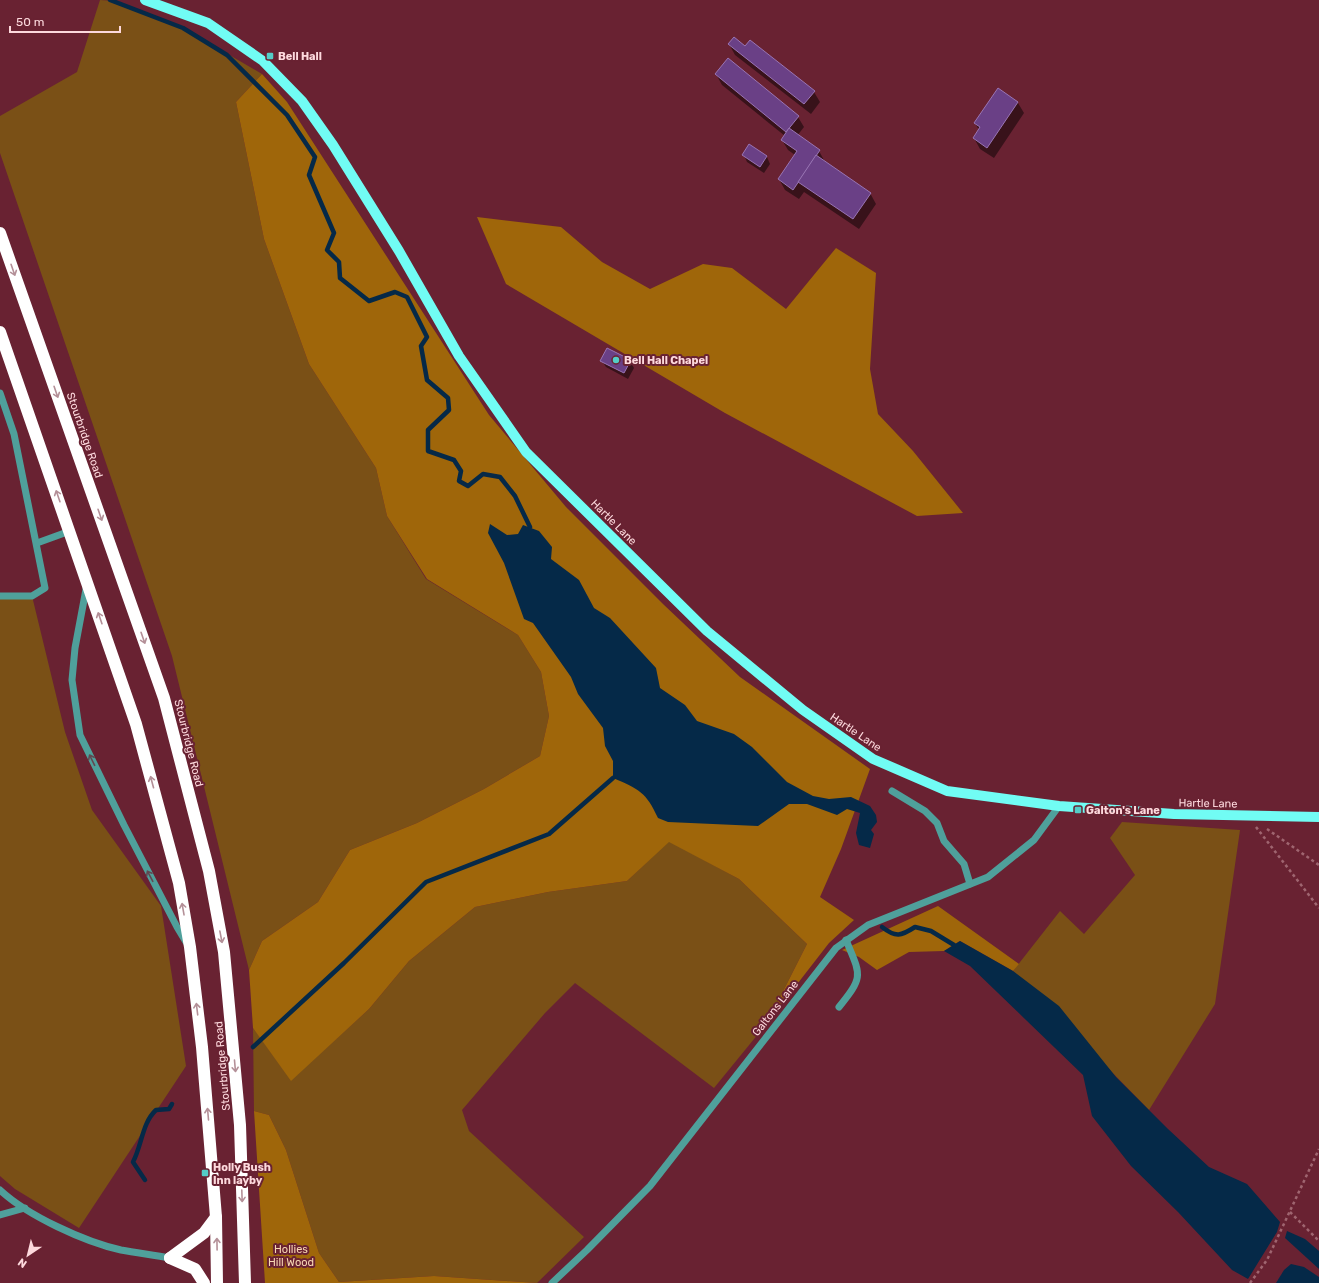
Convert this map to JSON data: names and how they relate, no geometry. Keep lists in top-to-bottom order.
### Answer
{
  "streets": {
    "highway": ["Stourbridge Road"],
    "main road": ["Hartle Lane"],
    "street": ["Galtons Lane"]
  },
  "crossings": [
    ["Hartle Lane", "Galtons Lane"]
  ],
  "parks": ["Hollies Hill Wood"],
  "places": {
    "transit": ["Bell Hall", "Galton's Lane", "Holly Bush Inn layby"],
    "other": ["Bell Hall Chapel"]
  },
  "scale_bar": "50 m",
  "north": "bottom left"
}
